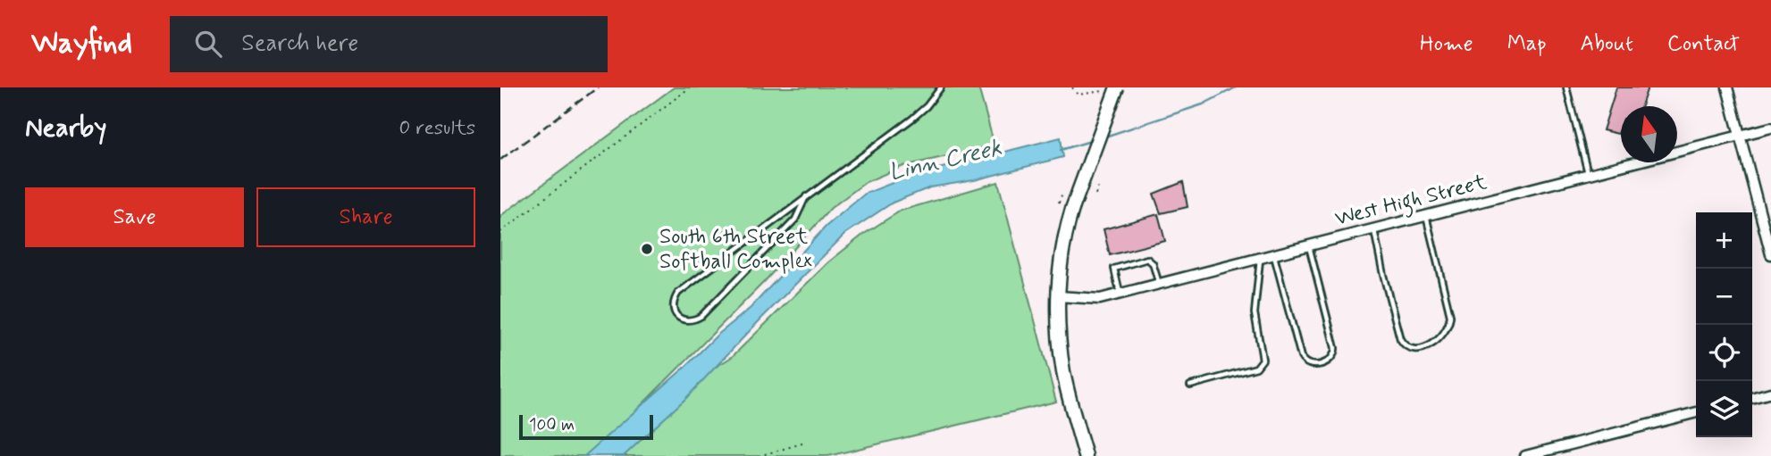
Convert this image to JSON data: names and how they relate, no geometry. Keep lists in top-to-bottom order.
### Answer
{
  "streets": {
    "street": ["West High Street"]
  },
  "water": ["Linn Creek"],
  "places": ["South 6th Street Softball Complex"],
  "scale_bar": "100 m",
  "north": "top",
  "page": {
    "header": "Wayfind",
    "search": "Search here",
    "nav": [
      "Home",
      "Map",
      "About",
      "Contact"
    ],
    "heading": ["Nearby", "0 results"],
    "buttons": ["Save", "Share"],
    "map_buttons": ["+", "−"],
    "scale": "100 m"
  }
}
